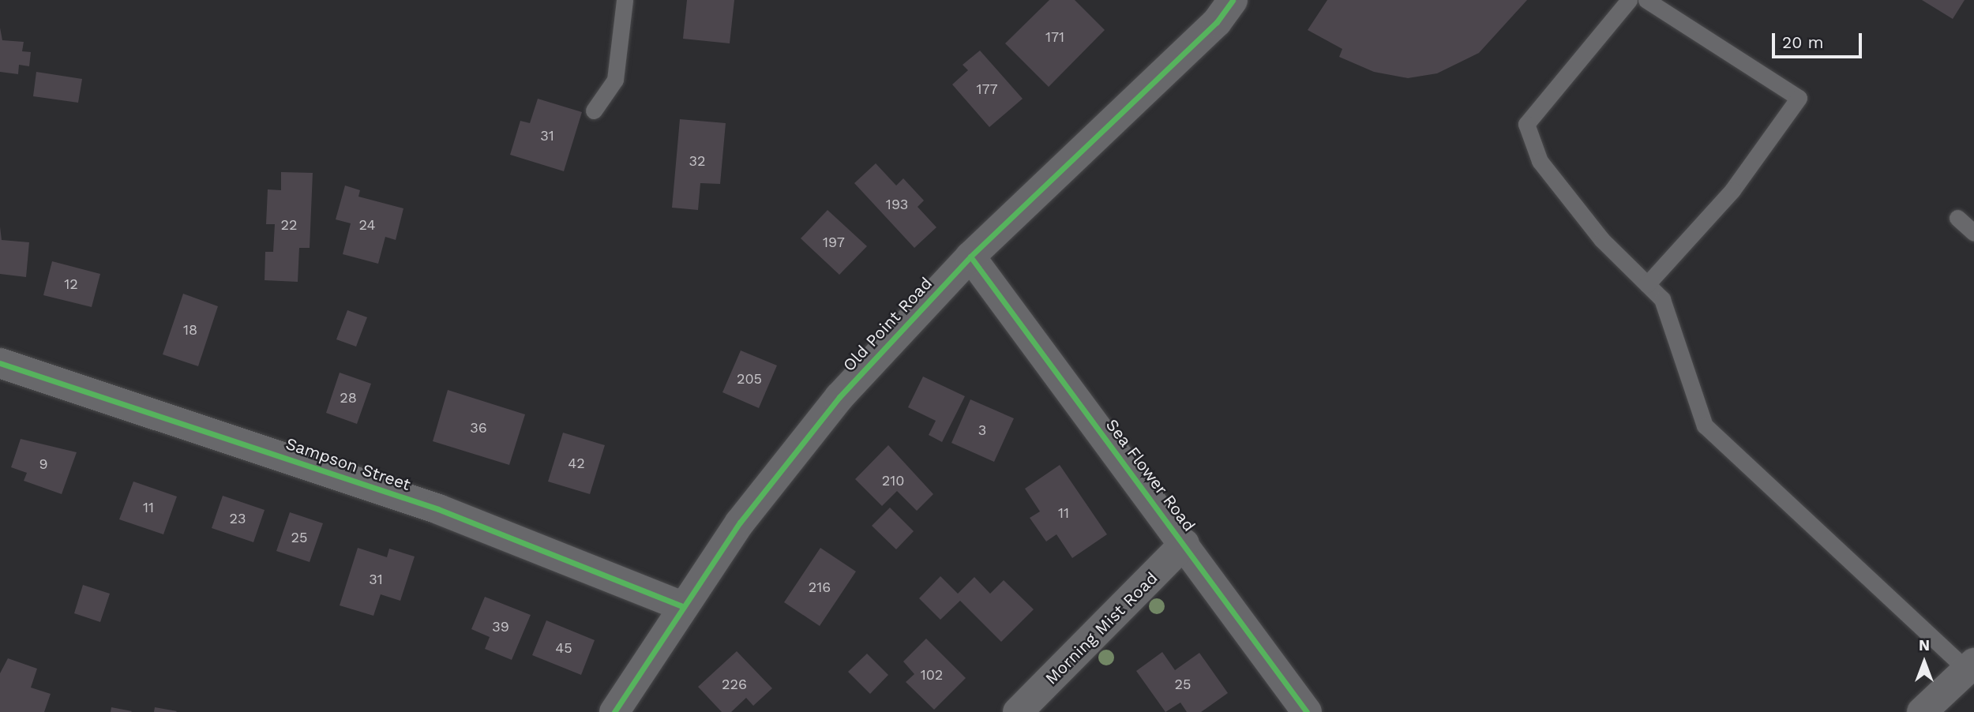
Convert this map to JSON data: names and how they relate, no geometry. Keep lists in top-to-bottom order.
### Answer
{
  "streets": {
    "street": [
      "Old Point Road",
      "Sampson Street",
      "Sea Flower Road",
      "Morning Mist Road"
    ]
  },
  "crossings": [
    ["Old Point Road", "Sampson Street"],
    ["Old Point Road", "Sea Flower Road"],
    ["Sea Flower Road", "Morning Mist Road"]
  ],
  "house_numbers": [
    "171",
    "177",
    "31",
    "32",
    "193",
    "22",
    "24",
    "197",
    "12",
    "18",
    "205",
    "28",
    "36",
    "3",
    "42",
    "9",
    "210",
    "11",
    "11",
    "23",
    "25",
    "31",
    "216",
    "39",
    "45",
    "102",
    "226",
    "25"
  ],
  "scale_bar": "20 m",
  "north": "top"
}
